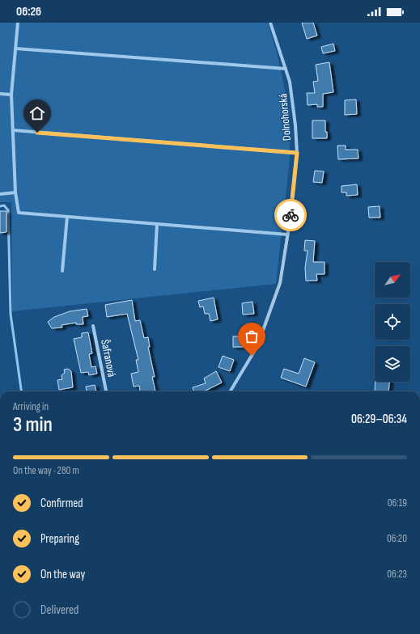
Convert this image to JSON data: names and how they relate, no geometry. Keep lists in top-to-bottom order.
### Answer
{
  "streets": {
    "street": ["Dolnohorská", "Šafranová"]
  },
  "north": "top right",
  "page": {
    "status": "06:26",
    "heading": ["3 min", "Arriving in", "06:29–06:34"],
    "bar": "On the way · 280 m",
    "list": [
      ["Confirmed", "06:19"],
      ["Preparing", "06:20"],
      ["On the way", "06:23"],
      "Delivered"
    ]
  }
}
